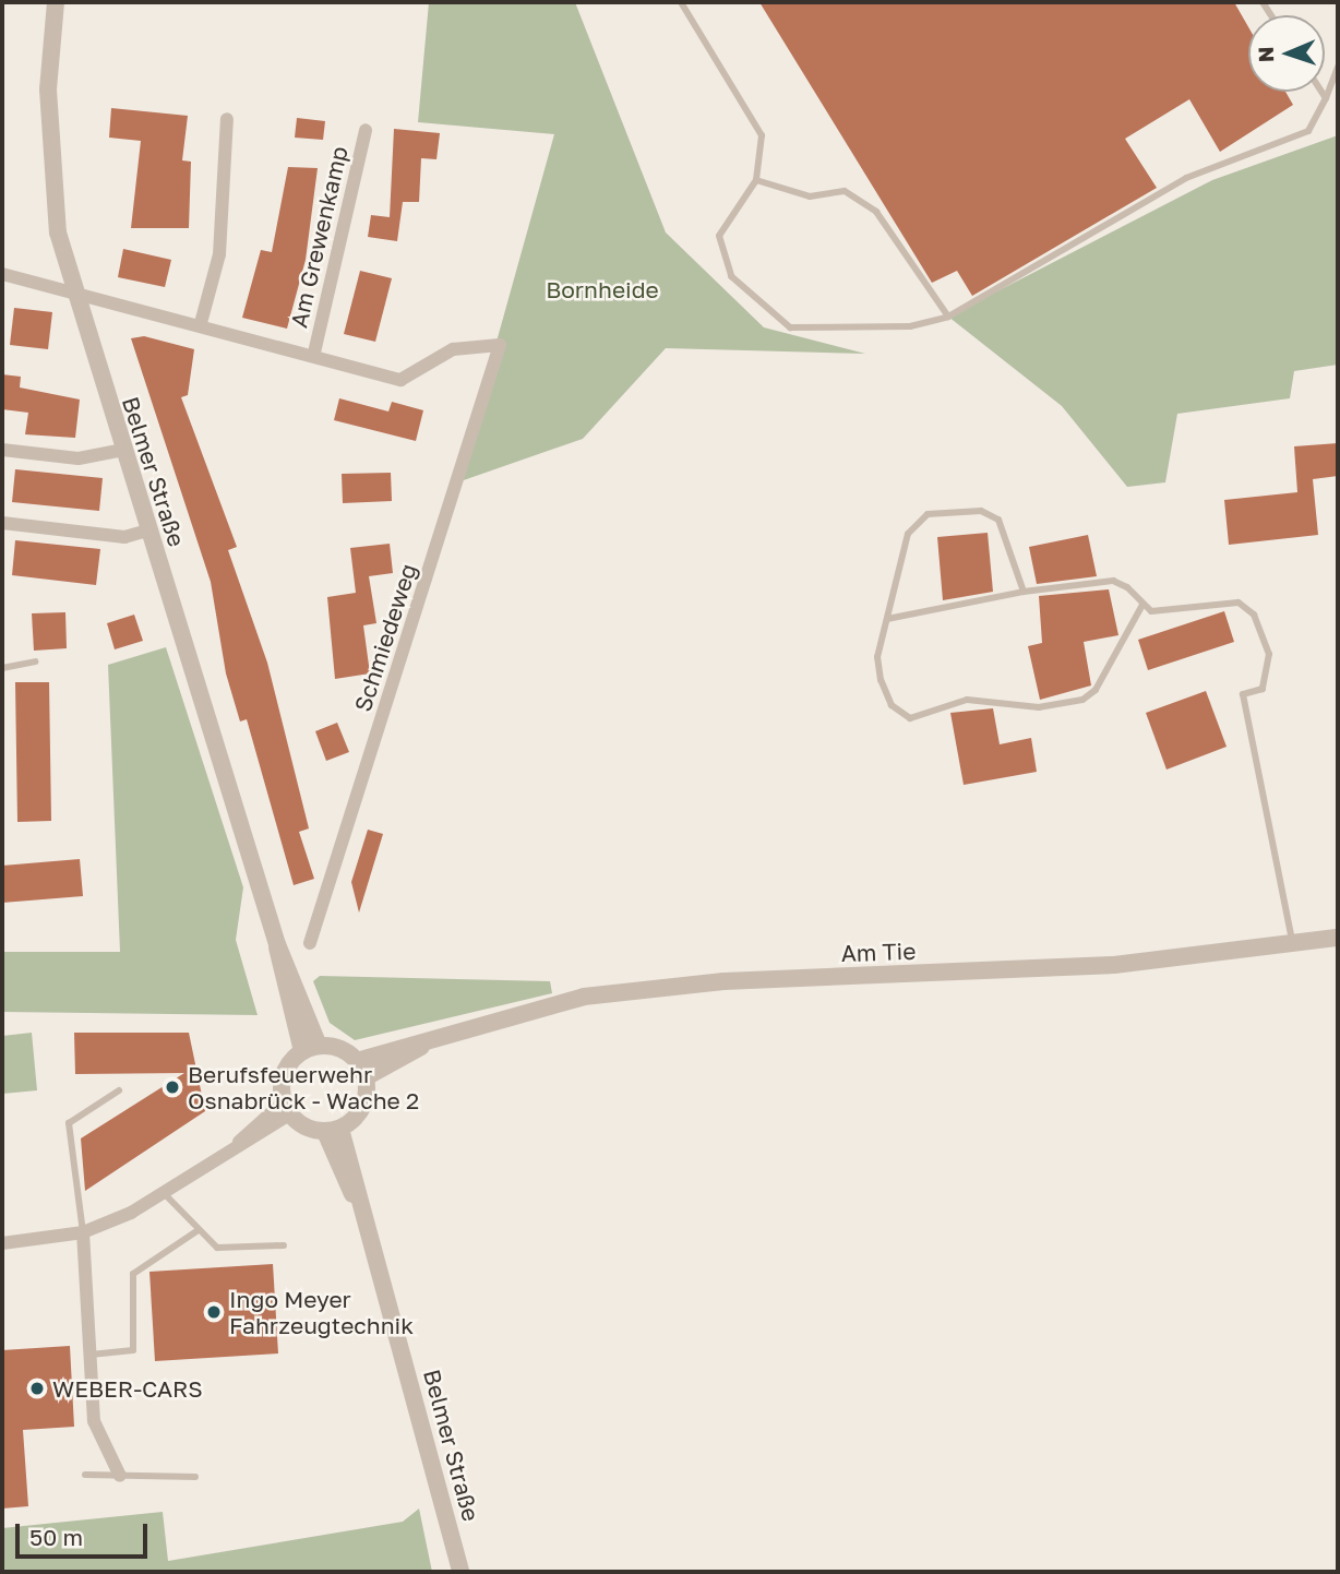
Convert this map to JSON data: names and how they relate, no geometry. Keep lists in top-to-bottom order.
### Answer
{
  "streets": {
    "street": [
      "Am Grewenkamp",
      "Belmer Straße",
      "Schmiedeweg",
      "Am Tie"
    ]
  },
  "crossings": [
    ["Am Grewenkamp", "Belmer Straße"],
    ["Am Grewenkamp", "Schmiedeweg"],
    ["Belmer Straße", "Am Tie"]
  ],
  "parks": ["Bornheide"],
  "places": ["Berufsfeuerwehr Osnabrück - Wache 2", "Ingo Meyer Fahrzeugtechnik", "WEBER-CARS"],
  "scale_bar": "50 m",
  "north": "left"
}
